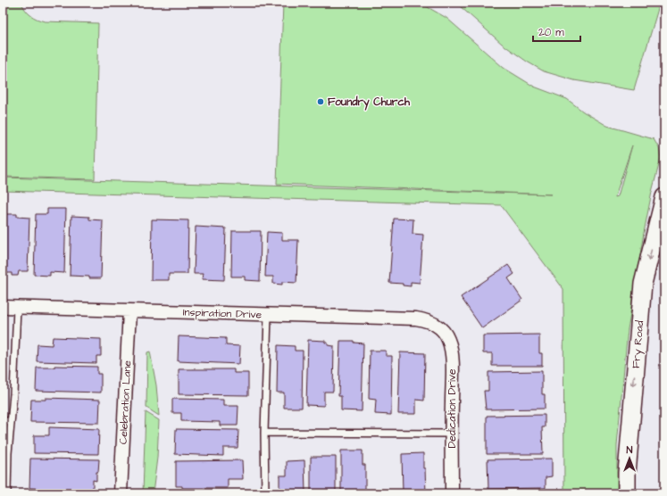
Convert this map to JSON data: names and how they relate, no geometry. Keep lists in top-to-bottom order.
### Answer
{
  "streets": {
    "main road": ["Fry Road"],
    "street": ["Inspiration Drive", "Celebration Lane", "Dedication Drive"]
  },
  "crossings": [
    ["Inspiration Drive", "Celebration Lane"],
    ["Inspiration Drive", "Dedication Drive"]
  ],
  "one_way": ["Fry Road"],
  "places": ["Foundry Church"],
  "scale_bar": "20 m",
  "north": "top"
}
